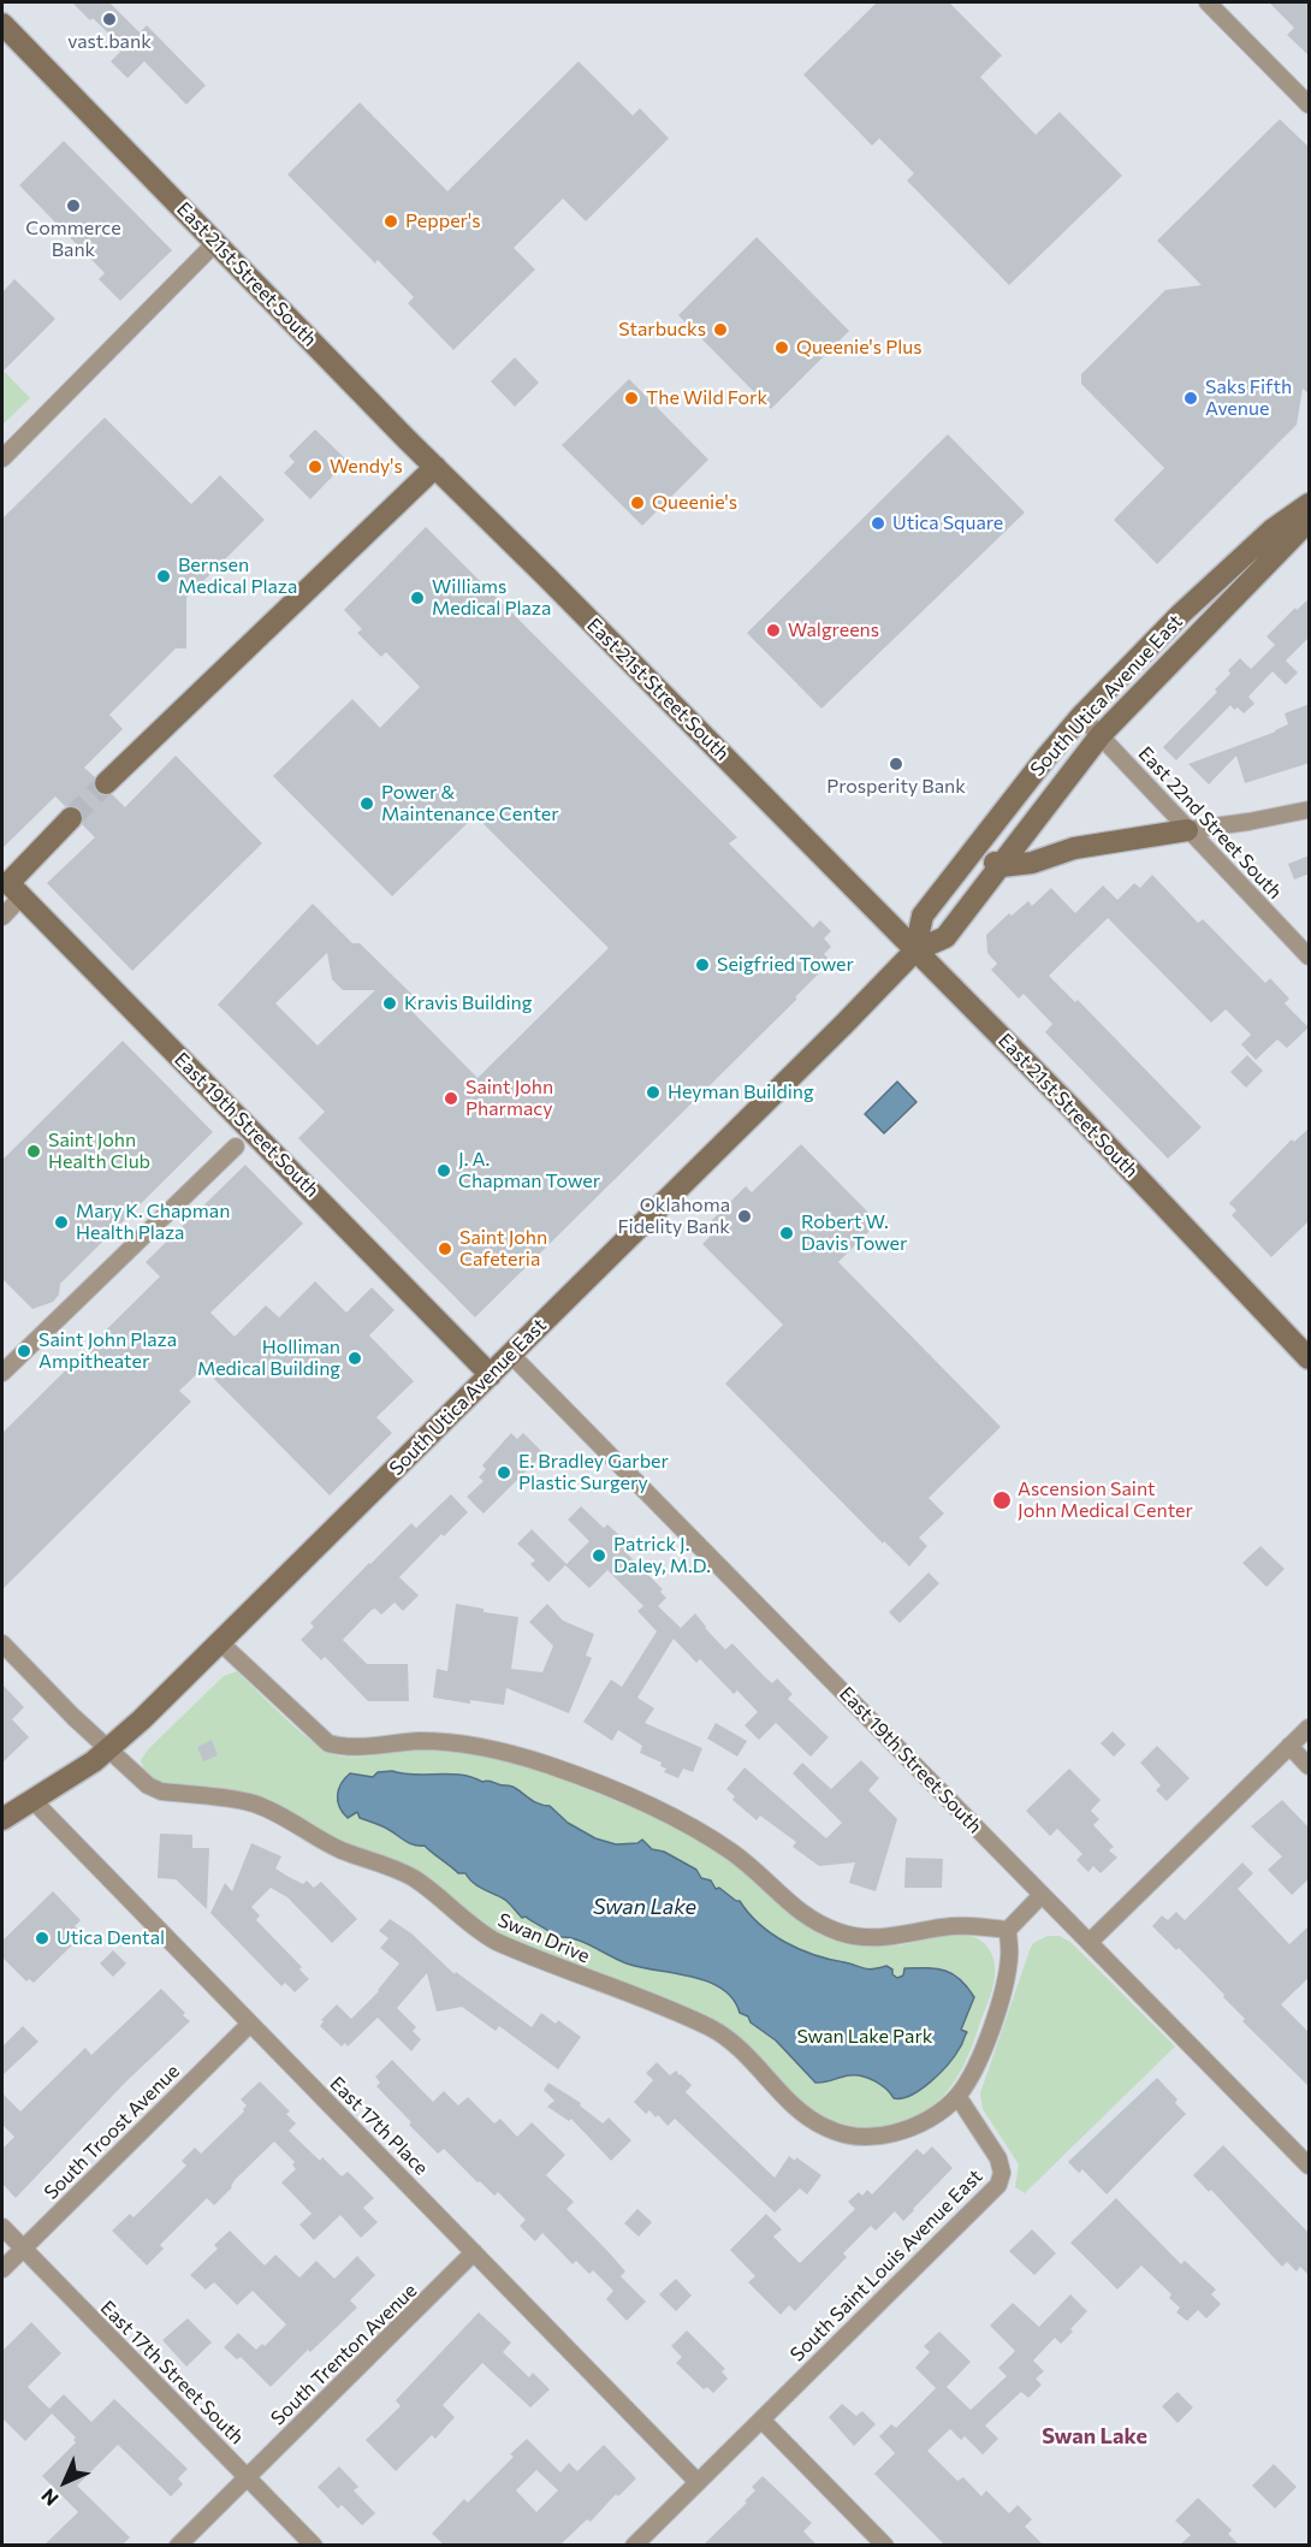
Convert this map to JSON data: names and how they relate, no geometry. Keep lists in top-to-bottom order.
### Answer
{
  "streets": {
    "main road": ["East 21st Street South", "South Utica Avenue East", "East 19th Street South"],
    "street": [
      "East 22nd Street South",
      "Swan Drive",
      "East 17th Place",
      "South Troost Avenue",
      "South Saint Louis Avenue East",
      "South Trenton Avenue",
      "East 17th Street South"
    ]
  },
  "crossings": [
    ["East 21st Street South", "South Utica Avenue East"],
    ["South Utica Avenue East", "East 22nd Street South"],
    ["South Utica Avenue East", "East 19th Street South"],
    ["South Utica Avenue East", "Swan Drive"],
    ["South Utica Avenue East", "East 17th Place"],
    ["Swan Drive", "South Saint Louis Avenue East"],
    ["East 17th Place", "South Troost Avenue"],
    ["East 17th Place", "South Saint Louis Avenue East"],
    ["East 17th Place", "South Trenton Avenue"],
    ["South Troost Avenue", "East 17th Street South"],
    ["South Trenton Avenue", "East 17th Street South"]
  ],
  "districts": ["Swan Lake"],
  "water": ["Swan Lake"],
  "parks": ["Swan Lake Park"],
  "places": [
    "vast.bank",
    "Commerce Bank",
    "Pepper's",
    "Starbucks",
    "Queenie's Plus",
    "The Wild Fork",
    "Saks Fifth Avenue",
    "Wendy's",
    "Queenie's",
    "Utica Square",
    "Bernsen Medical Plaza",
    "Williams Medical Plaza",
    "Walgreens",
    "Prosperity Bank",
    "Power & Maintenance Center",
    "Seigfried Tower",
    "Kravis Building",
    "Heyman Building",
    "Saint John Pharmacy",
    "Saint John Health Club",
    "J. A. Chapman Tower",
    "Oklahoma Fidelity Bank",
    "Mary K. Chapman Health Plaza",
    "Robert W. Davis Tower",
    "Saint John Cafeteria",
    "Saint John Plaza Ampitheater",
    "Holliman Medical Building",
    "E. Bradley Garber Plastic Surgery",
    "Ascension Saint John Medical Center",
    "Patrick J. Daley, M.D.",
    "Utica Dental"
  ],
  "north": "bottom left"
}
